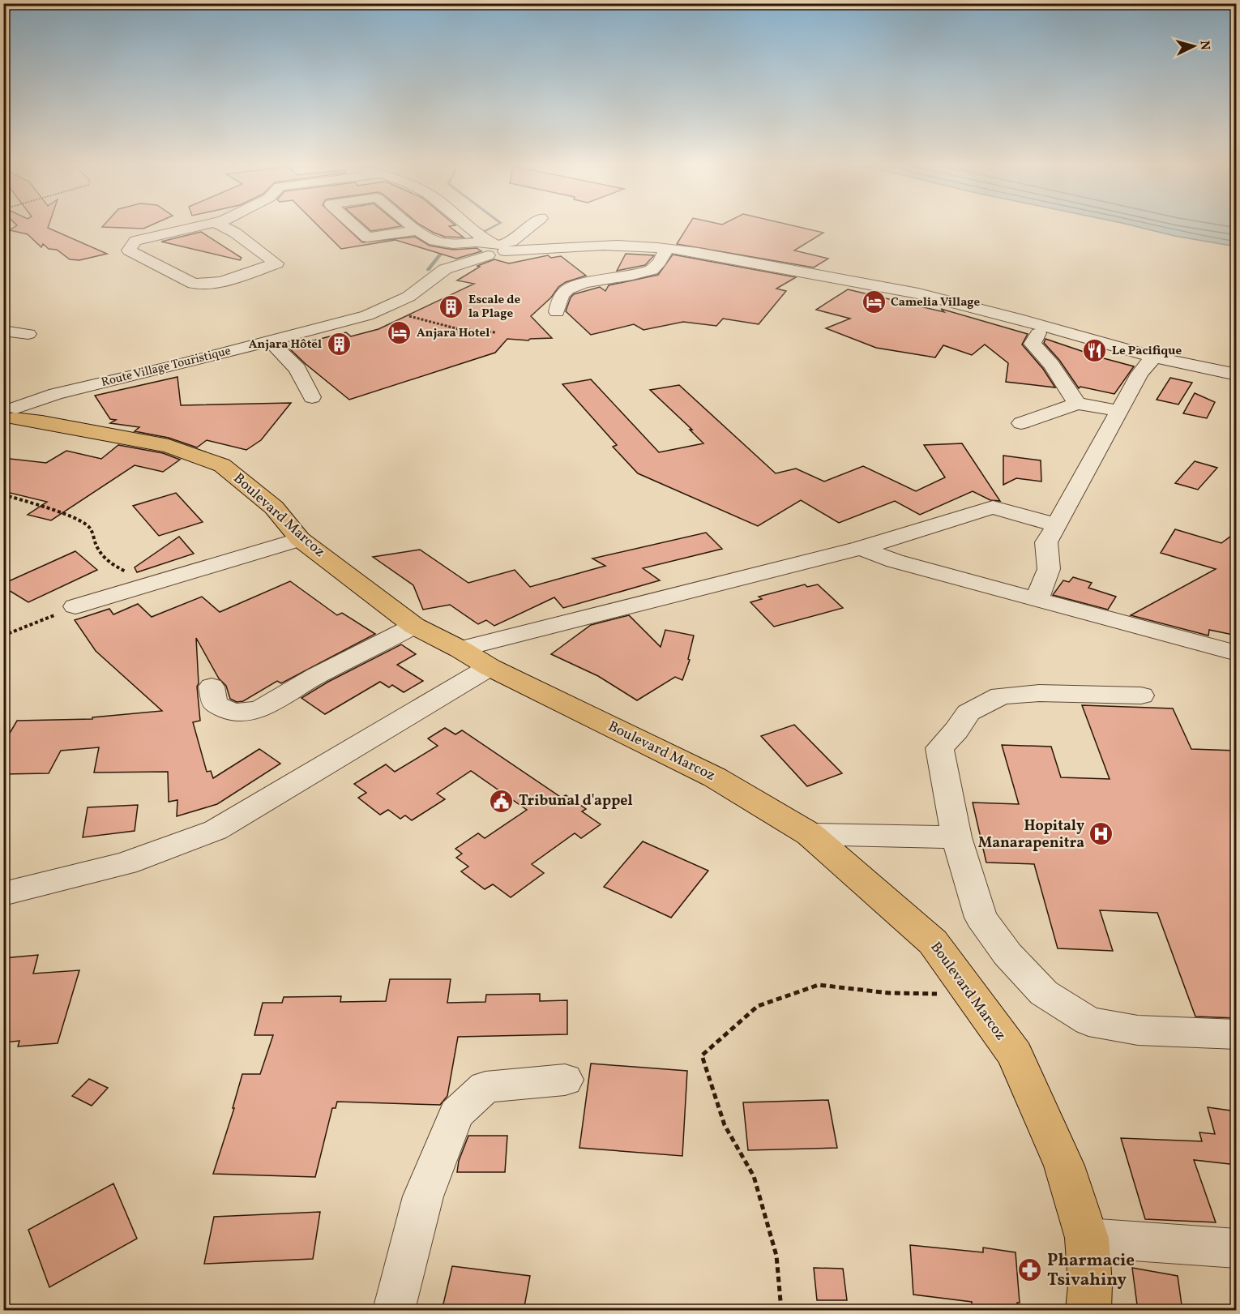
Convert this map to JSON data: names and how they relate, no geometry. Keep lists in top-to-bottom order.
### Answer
{
  "streets": {
    "main road": ["Boulevard Marcoz"],
    "street": ["Route Village Touristique"]
  },
  "crossings": [
    ["Route Village Touristique", "Boulevard Marcoz"]
  ],
  "places": {
    "hotel": ["Camelia Village", "Anjara Hotel"],
    "building": ["Escale de la Plage", "Anjara Hôtel"],
    "restaurant": ["Le Pacifique"],
    "public building": ["Tribunal d'appel"],
    "hospital": ["Hopitaly Manarapenitra"],
    "pharmacy": ["Pharmacie Tsivahiny"]
  },
  "north": "right"
}
